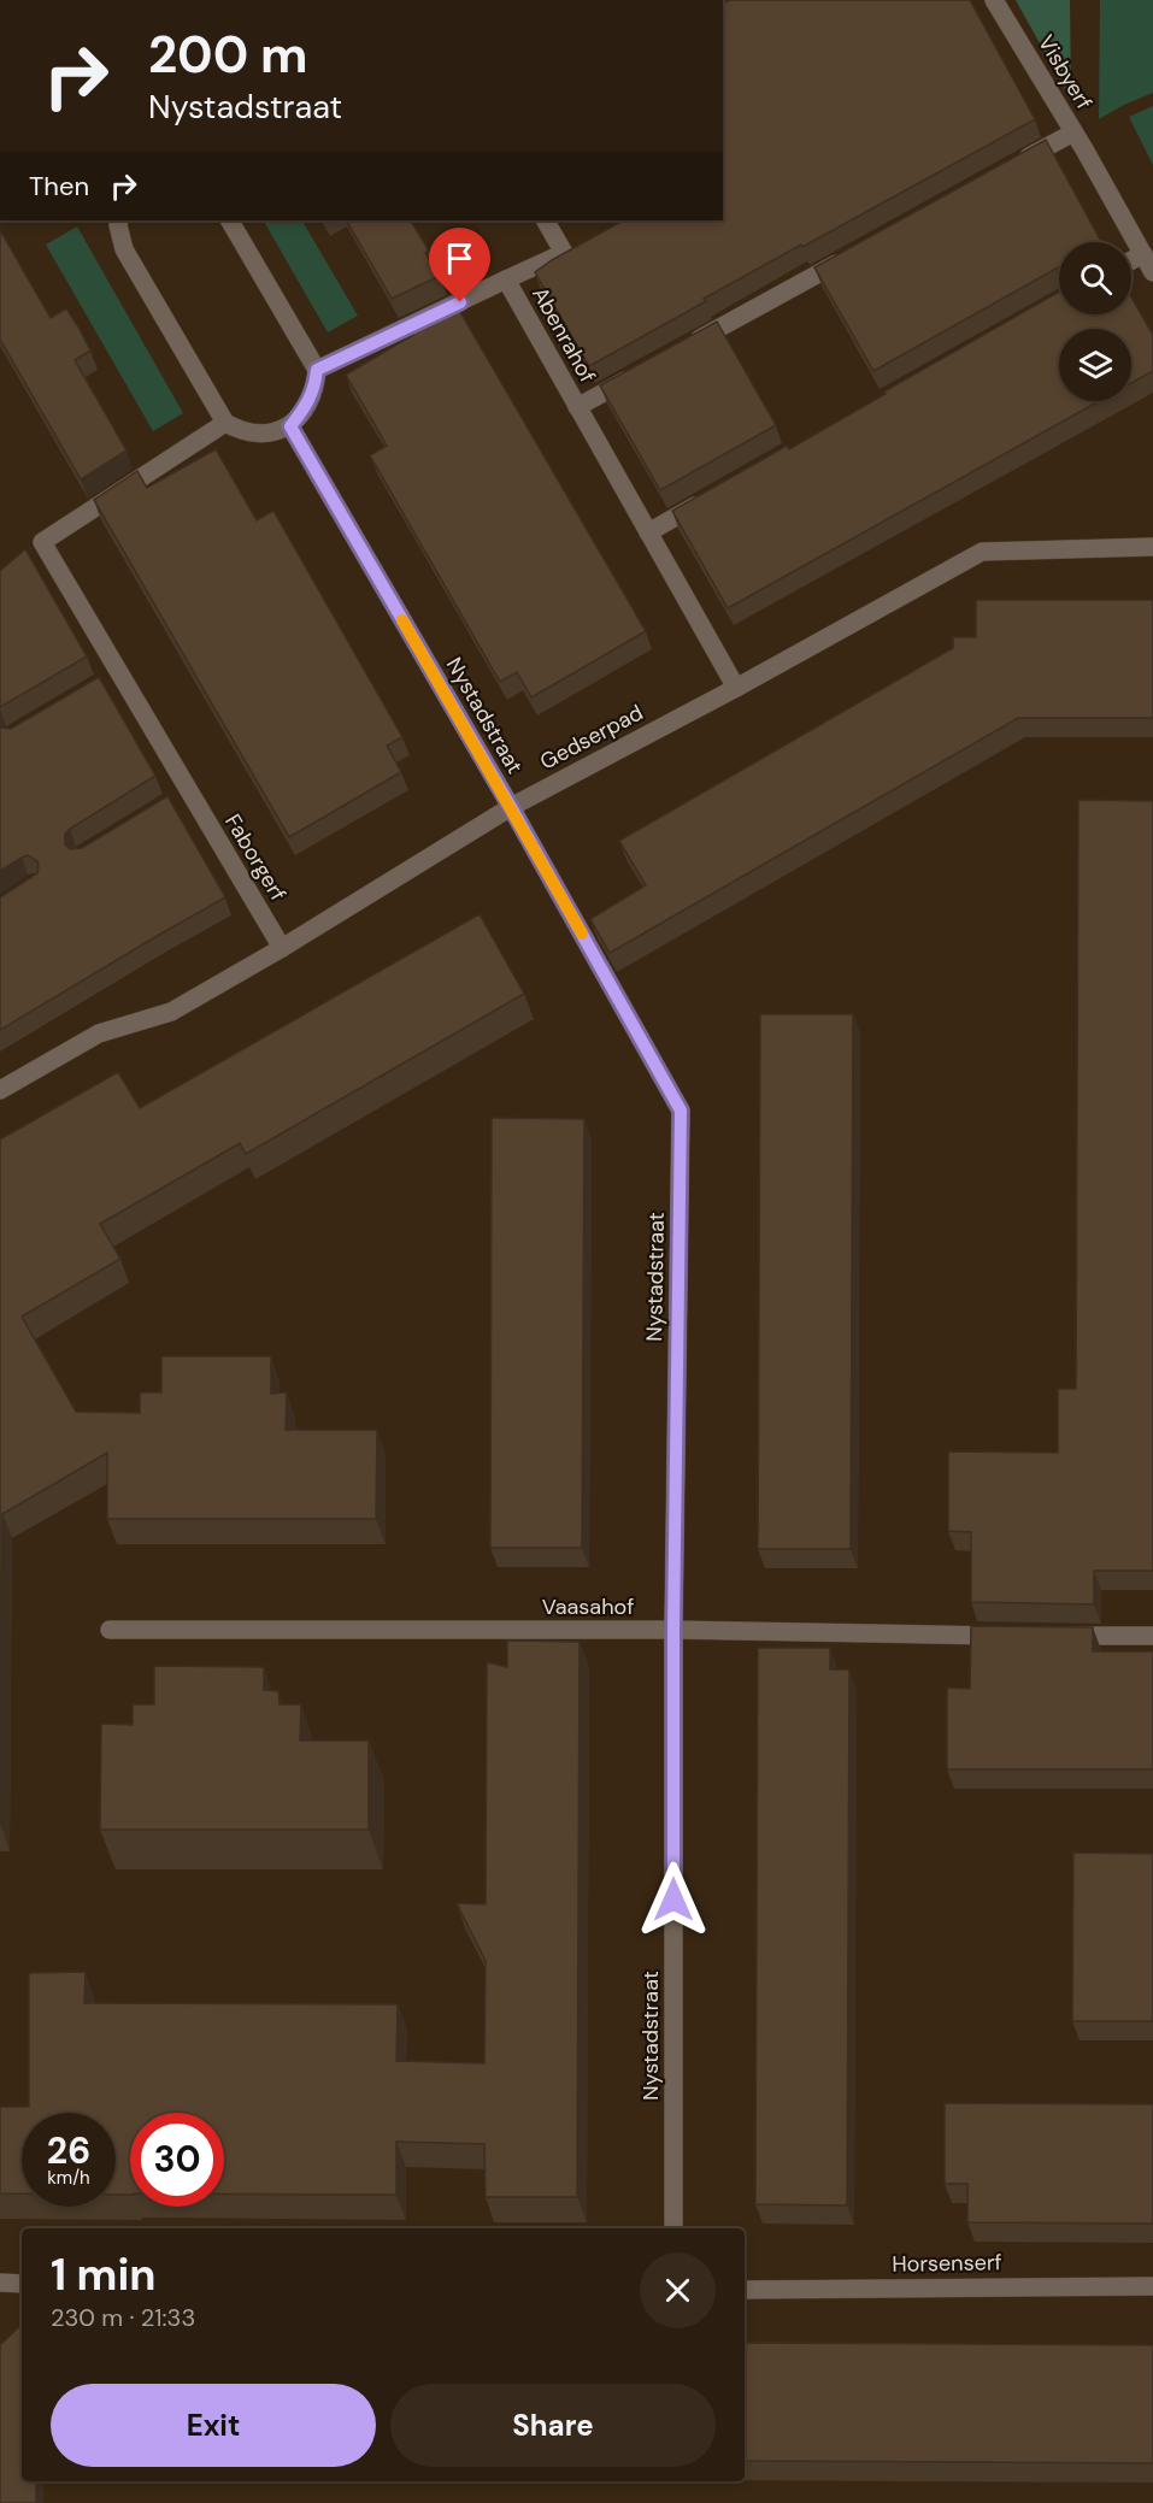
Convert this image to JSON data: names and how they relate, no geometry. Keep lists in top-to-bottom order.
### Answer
{
  "streets": {
    "street": [
      "Visbyerf",
      "Abenrahof",
      "Nystadstraat",
      "Gedserpad",
      "Faborgerf",
      "Vaasahof",
      "Horsenserf"
    ]
  },
  "crossings": [
    ["Abenrahof", "Gedserpad"],
    ["Nystadstraat", "Gedserpad"],
    ["Nystadstraat", "Vaasahof"],
    ["Gedserpad", "Faborgerf"]
  ],
  "page": {
    "turn": ["200 m", "Nystadstraat"],
    "then": "Then",
    "speed": "26 km/h",
    "limit": "30",
    "heading": ["1 min", "230 m · 21:33"],
    "buttons": ["Exit", "Share"]
  }
}
